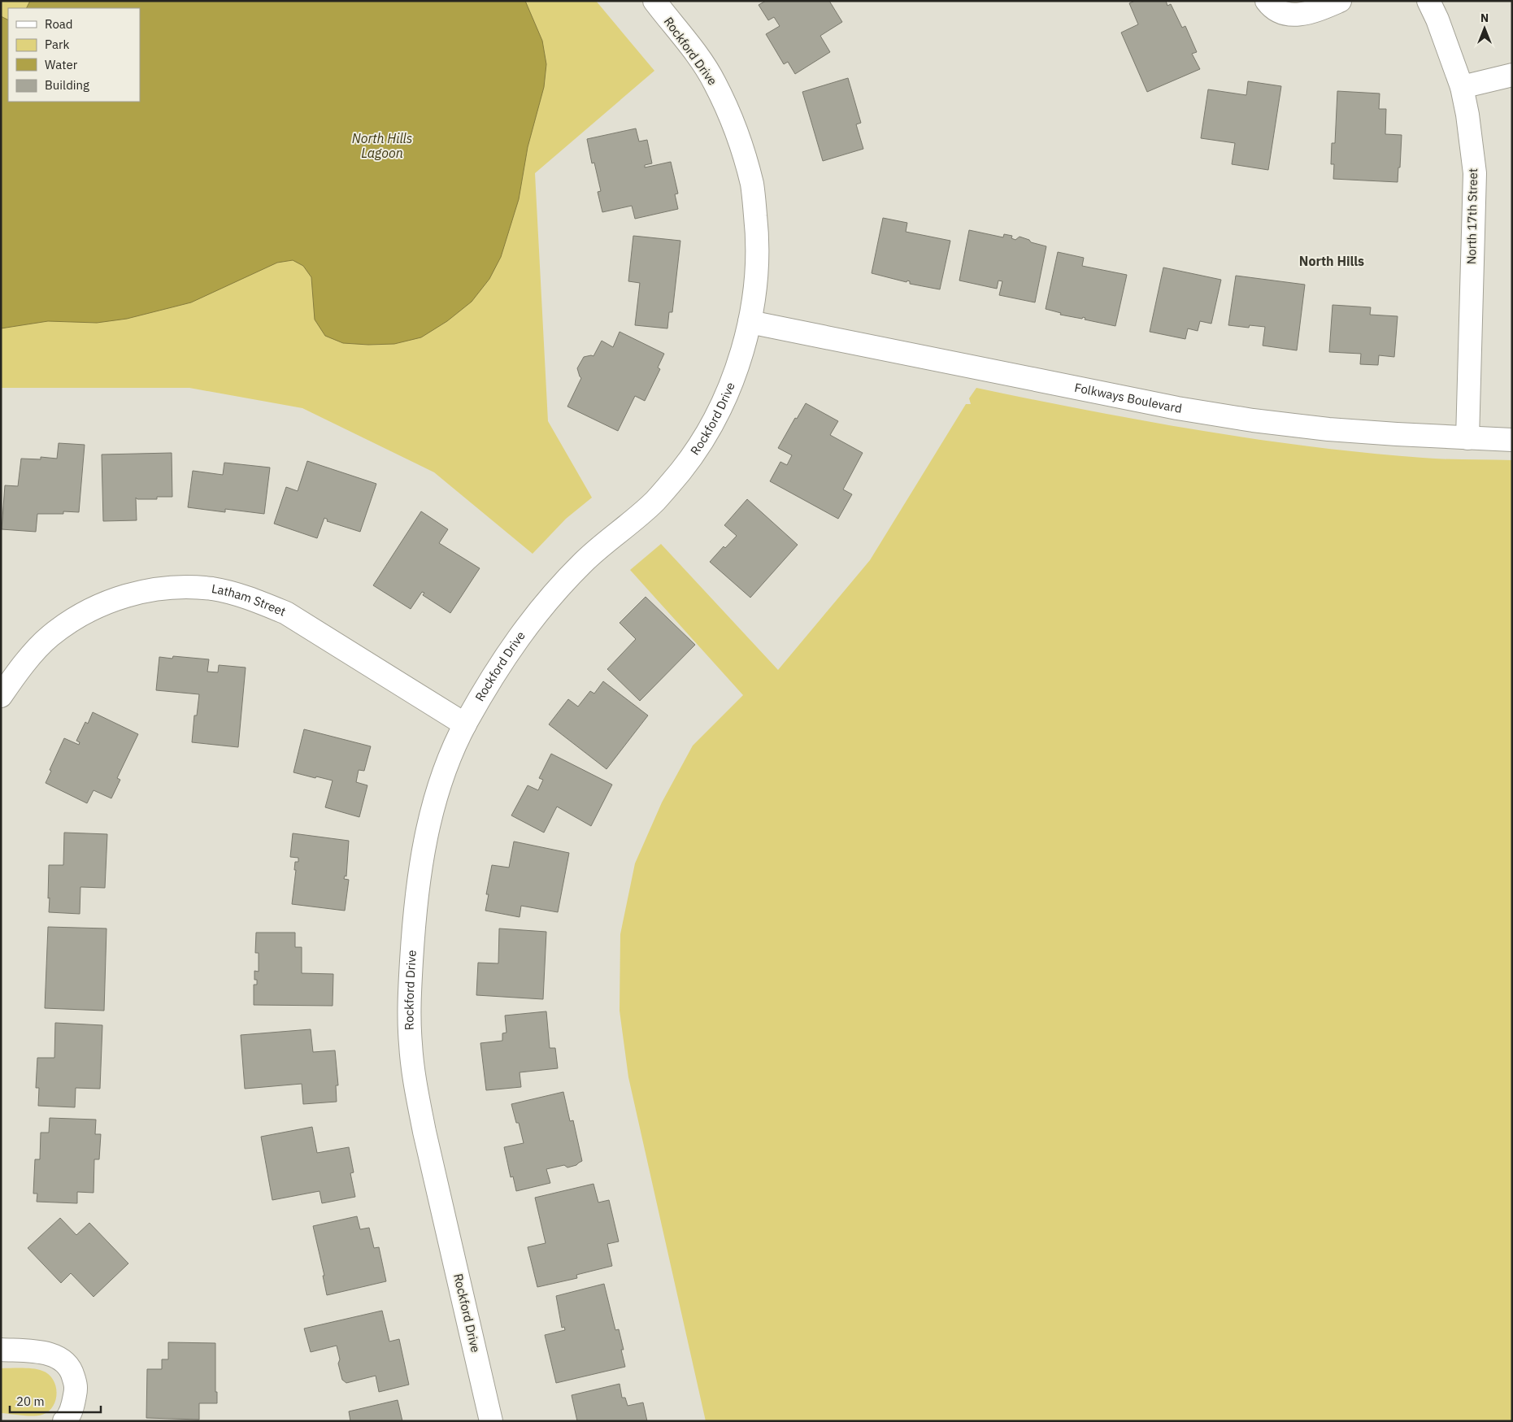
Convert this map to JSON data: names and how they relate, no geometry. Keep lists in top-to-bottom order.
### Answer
{
  "streets": {
    "street": [
      "Rockford Drive",
      "North 17th Street",
      "Folkways Boulevard",
      "Latham Street"
    ]
  },
  "crossings": [
    ["Rockford Drive", "Folkways Boulevard"],
    ["Rockford Drive", "Latham Street"],
    ["North 17th Street", "Folkways Boulevard"]
  ],
  "districts": ["North Hills"],
  "water": ["North Hills Lagoon"],
  "legend": [
    "Road",
    "Park",
    "Water",
    "Building"
  ],
  "scale_bar": "20 m",
  "north": "top"
}
